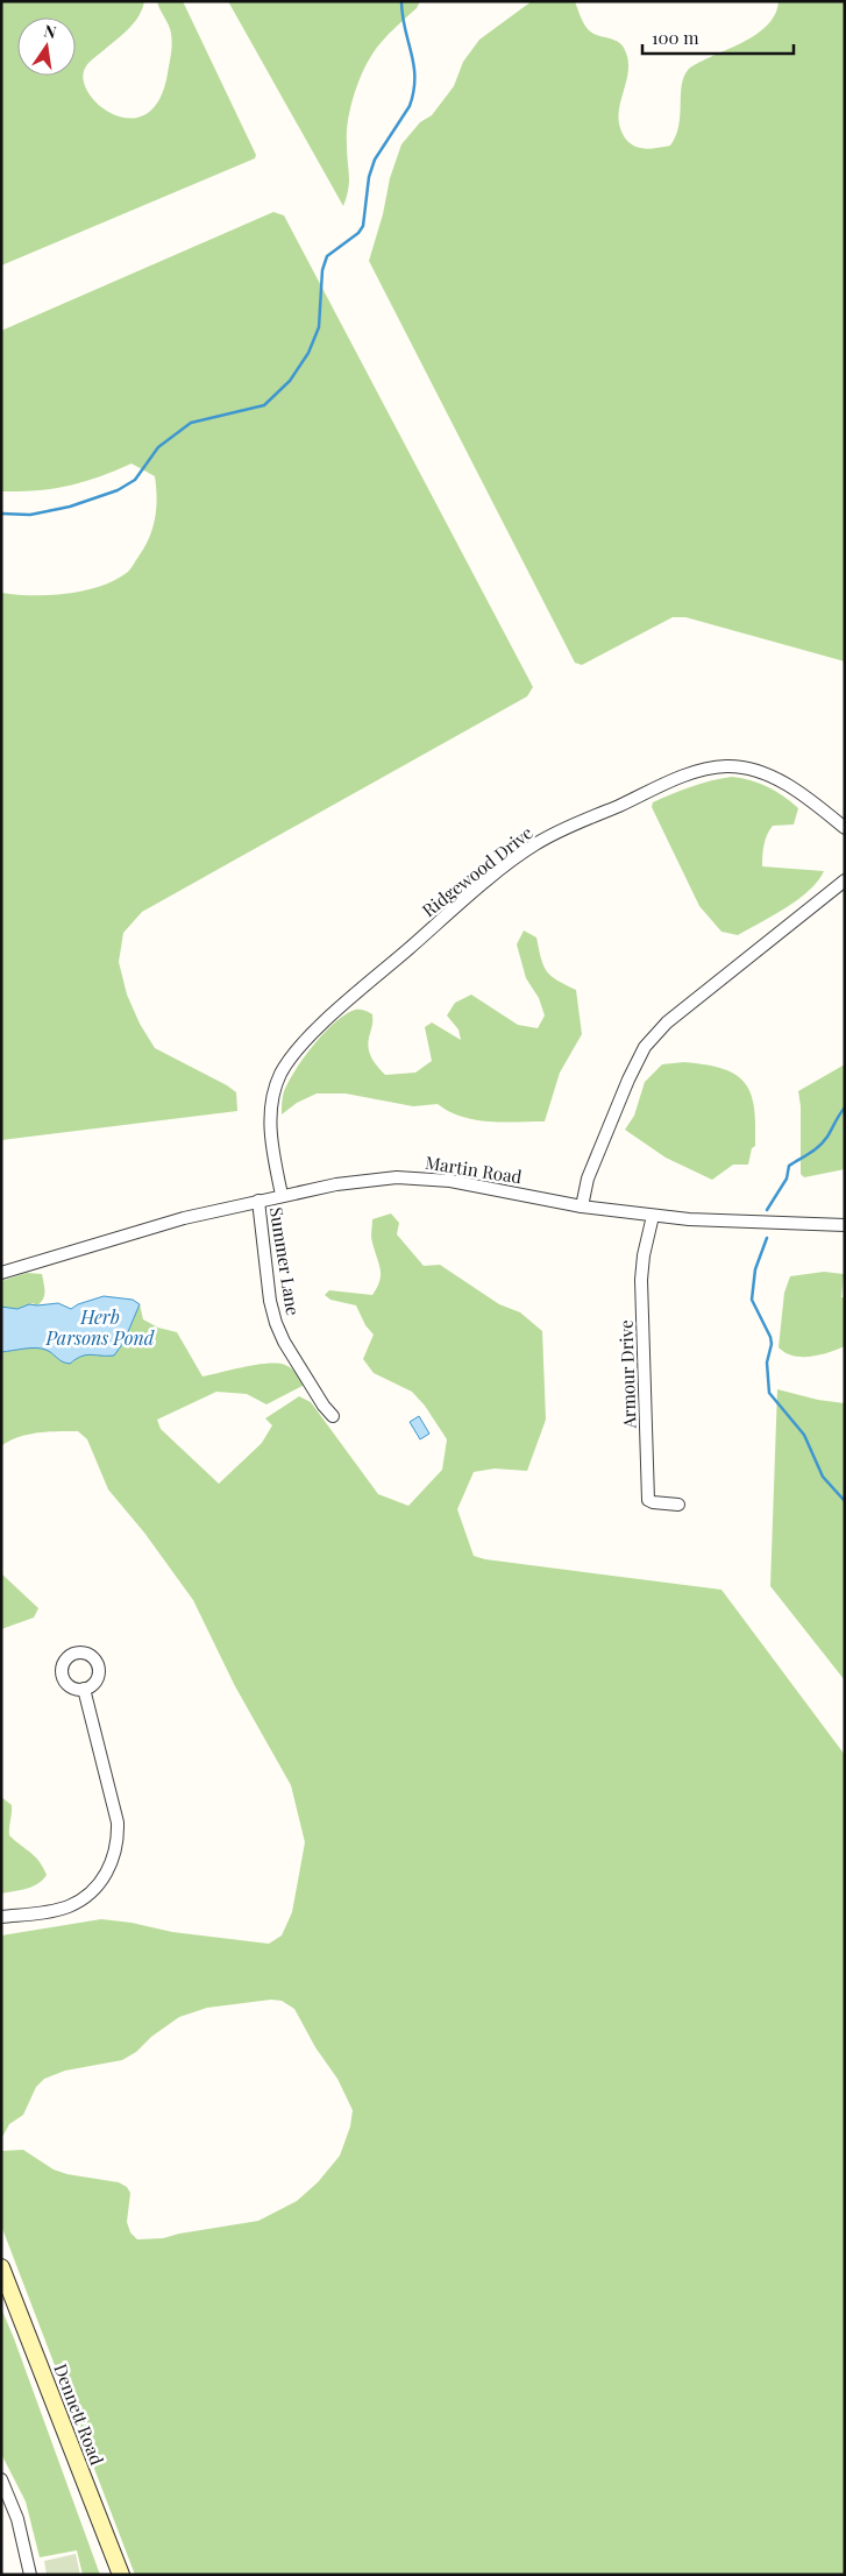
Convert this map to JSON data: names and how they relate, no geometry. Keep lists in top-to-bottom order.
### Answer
{
  "streets": {
    "street": [
      "Ridgewood Drive",
      "Martin Road",
      "Summer Lane",
      "Armour Drive",
      "Dennett Road"
    ]
  },
  "crossings": [
    ["Ridgewood Drive", "Martin Road"],
    ["Martin Road", "Summer Lane"],
    ["Martin Road", "Armour Drive"]
  ],
  "water": ["Herb Parsons Pond"],
  "scale_bar": "100 m",
  "north": "top"
}
